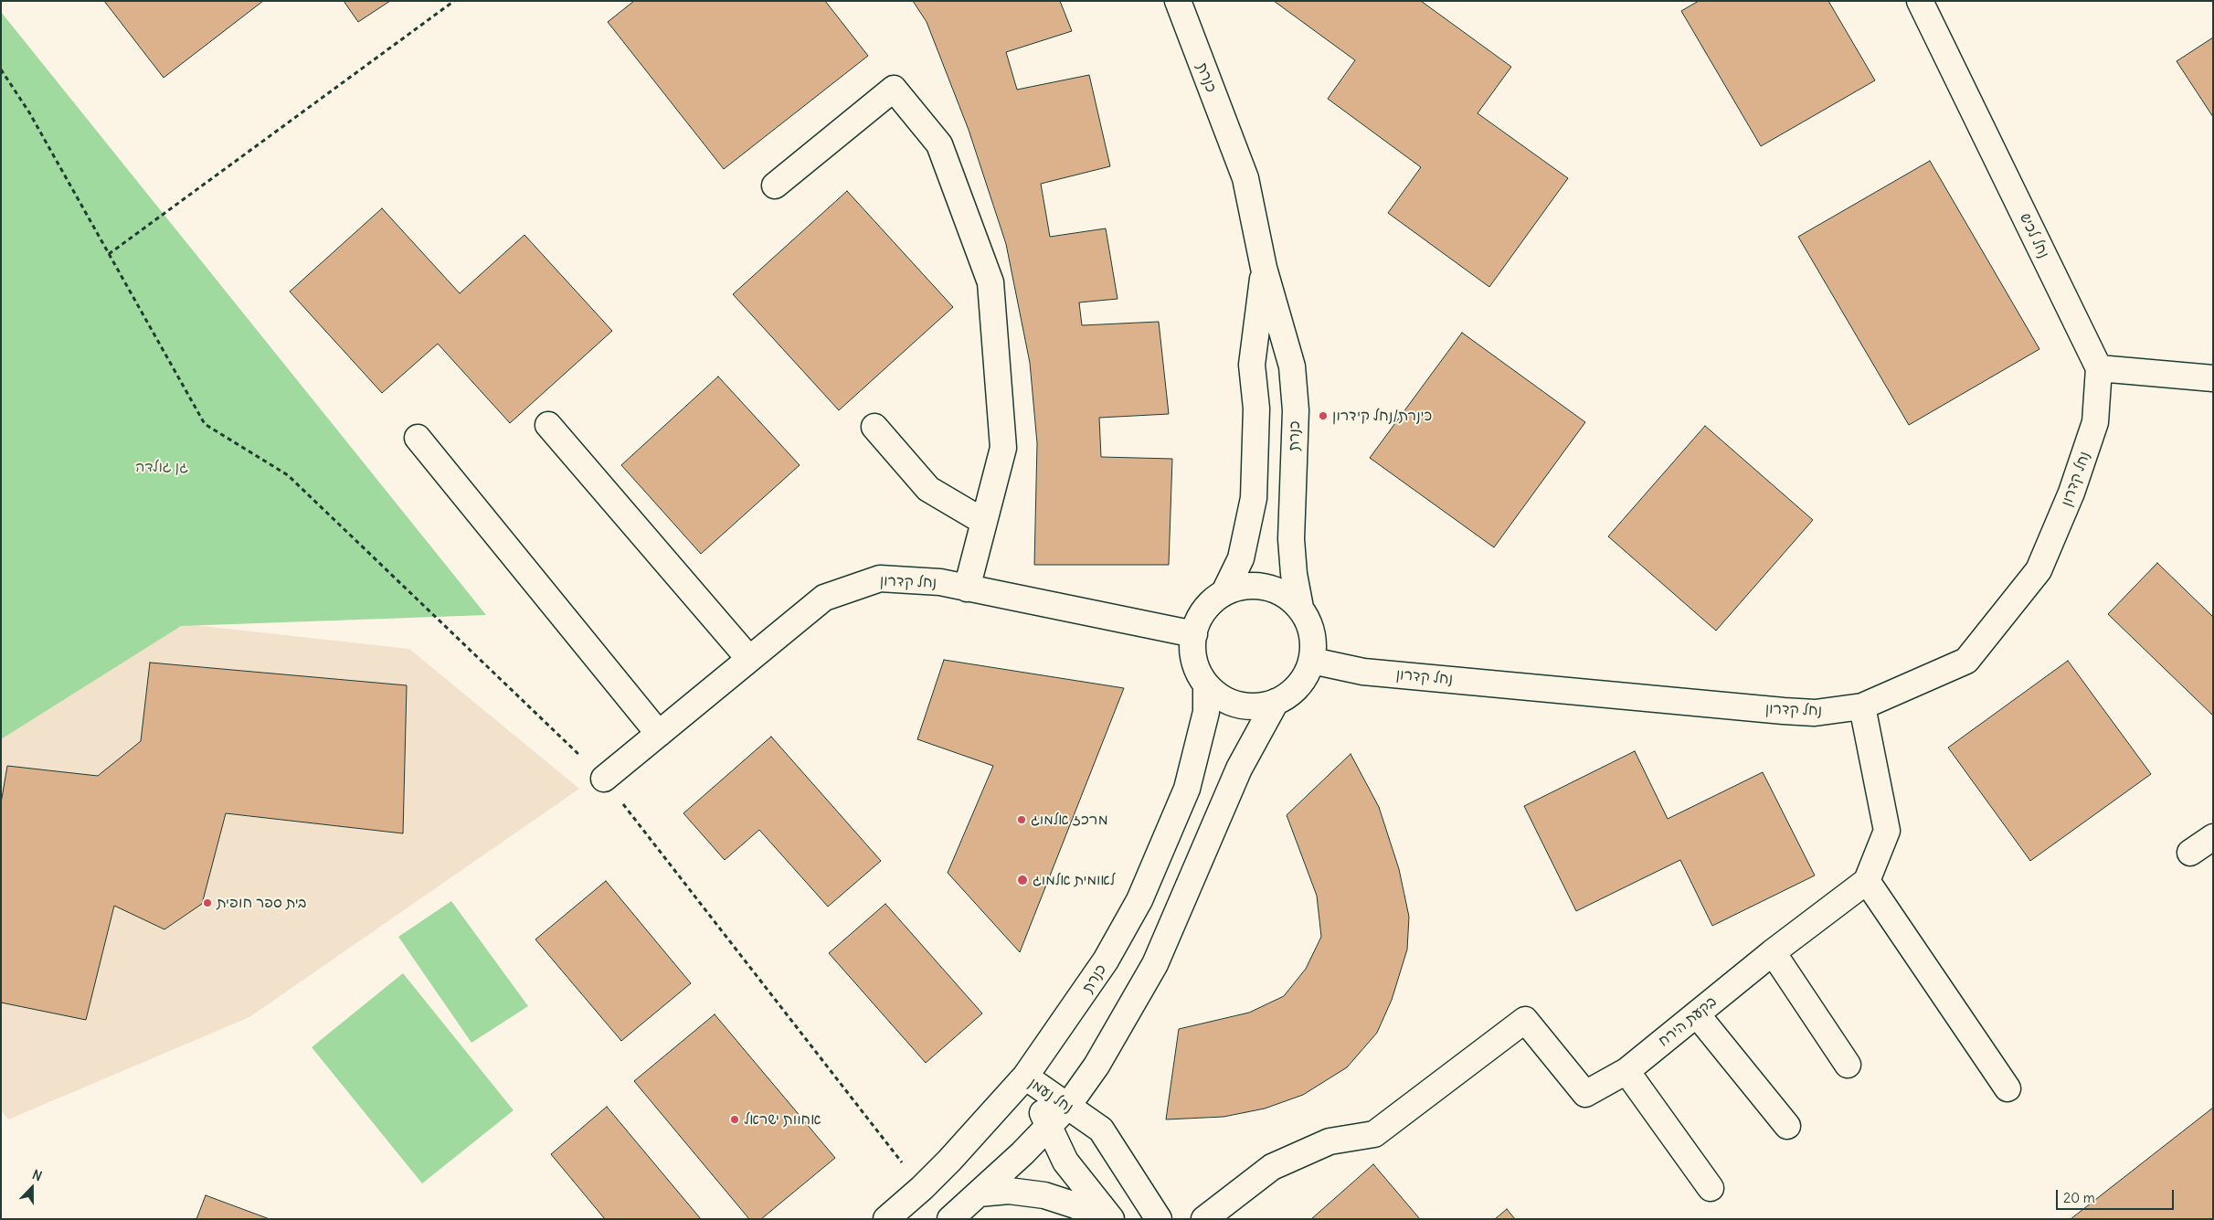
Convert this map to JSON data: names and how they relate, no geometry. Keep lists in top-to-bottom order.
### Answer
{
  "streets": {
    "street": [
      "כנרת",
      "נחל לכיש",
      "נחל קדרון",
      "בקעת הירח",
      "נחל נעמן"
    ]
  },
  "crossings": [
    ["כנרת", "נחל קדרון"],
    ["כנרת", "נחל נעמן"],
    ["נחל לכיש", "נחל קדרון"]
  ],
  "parks": ["גן גולדה"],
  "places": [
    "כינרת/נחל קידרון",
    "מרכז אלמוג",
    "לאומית אלמוג",
    "בית ספר חופית",
    "אחוות ישראל"
  ],
  "scale_bar": "20 m",
  "north": "top"
}
